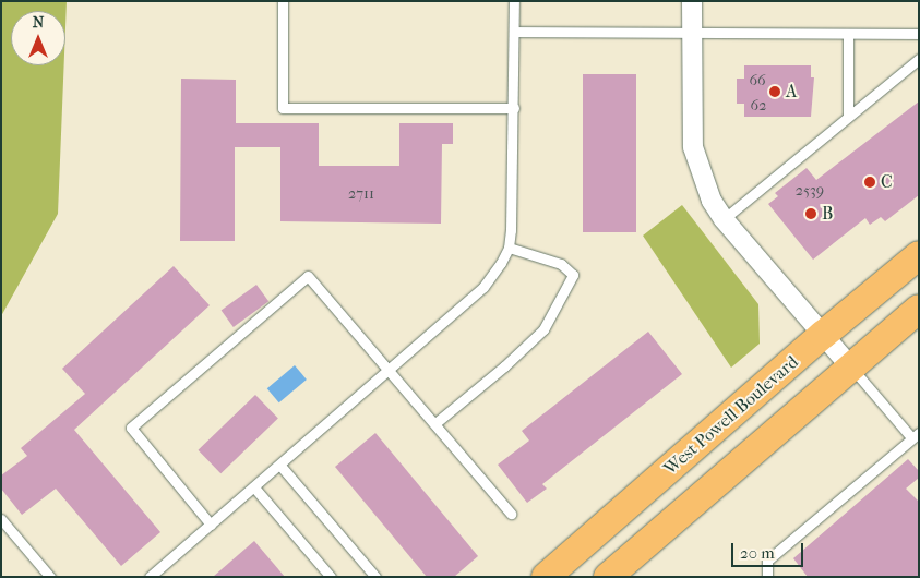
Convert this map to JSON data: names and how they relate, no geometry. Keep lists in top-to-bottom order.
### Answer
{
  "streets": {
    "main road": ["West Powell Boulevard"]
  },
  "places": ["A", "C", "B"],
  "house_numbers": [
    "66",
    "62",
    "2539",
    "2711"
  ],
  "scale_bar": "20 m",
  "north": "top"
}
